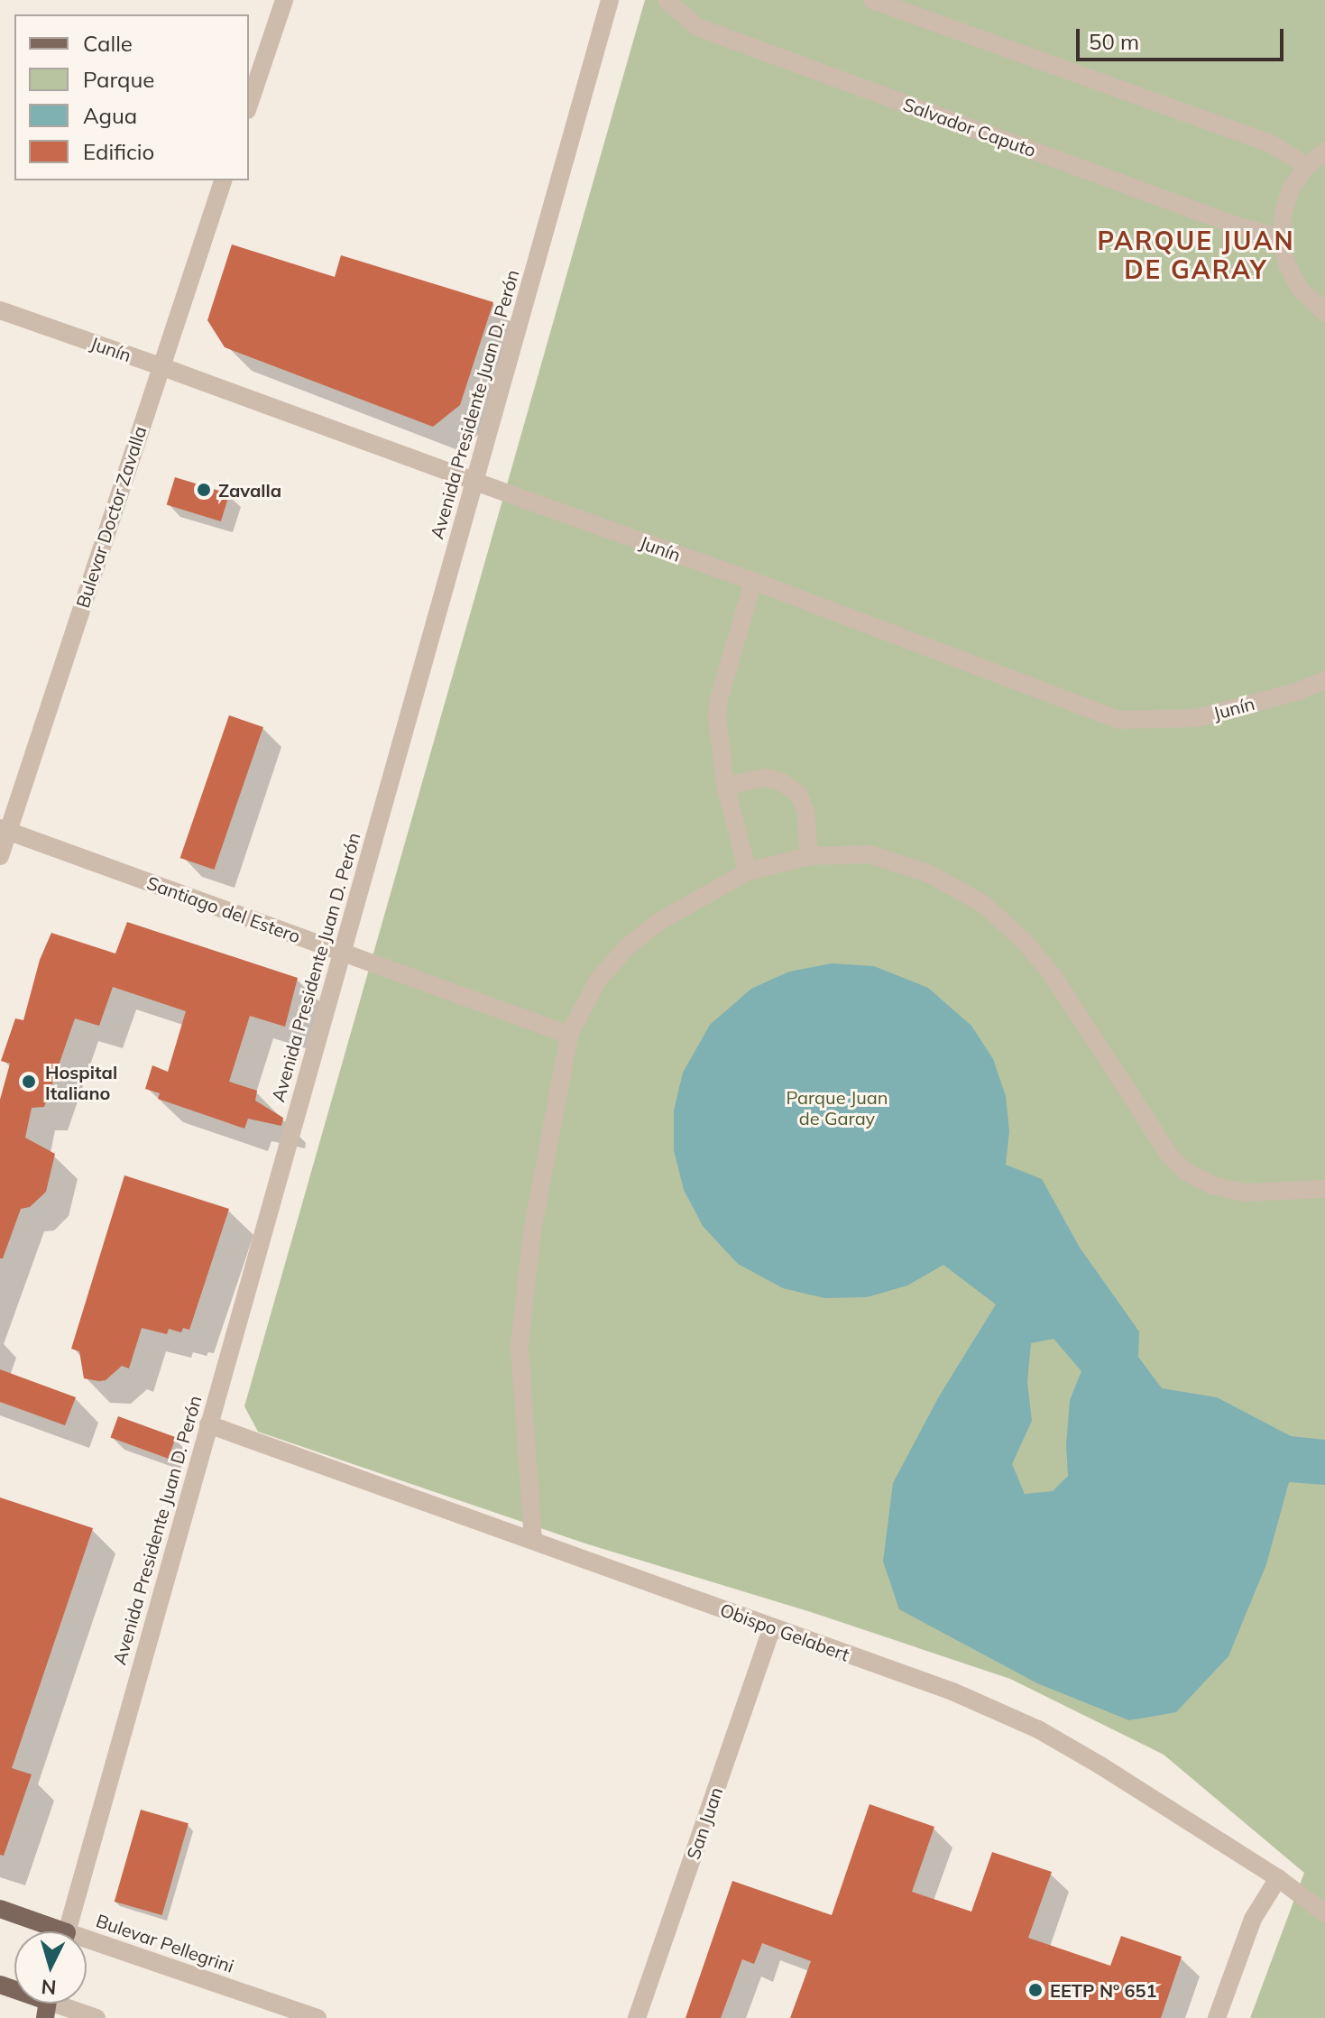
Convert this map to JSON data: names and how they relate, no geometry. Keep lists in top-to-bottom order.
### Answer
{
  "streets": {
    "main road": ["Bulevar Pellegrini"],
    "street": [
      "Salvador Caputo",
      "Junín",
      "Avenida Presidente Juan D. Perón",
      "Bulevar Doctor Zavalla",
      "Santiago del Estero",
      "Obispo Gelabert",
      "San Juan"
    ]
  },
  "crossings": [
    ["Junín", "Avenida Presidente Juan D. Perón"],
    ["Junín", "Bulevar Doctor Zavalla"],
    ["Avenida Presidente Juan D. Perón", "Santiago del Estero"],
    ["Avenida Presidente Juan D. Perón", "Obispo Gelabert"],
    ["Bulevar Doctor Zavalla", "Santiago del Estero"],
    ["Obispo Gelabert", "San Juan"]
  ],
  "districts": ["PARQUE JUAN DE GARAY"],
  "parks": ["Parque Juan de Garay"],
  "places": ["Zavalla", "Hospital Italiano", "EETP Nº 651"],
  "legend": [
    "Calle",
    "Parque",
    "Agua",
    "Edificio"
  ],
  "scale_bar": "50 m",
  "north": "bottom"
}
